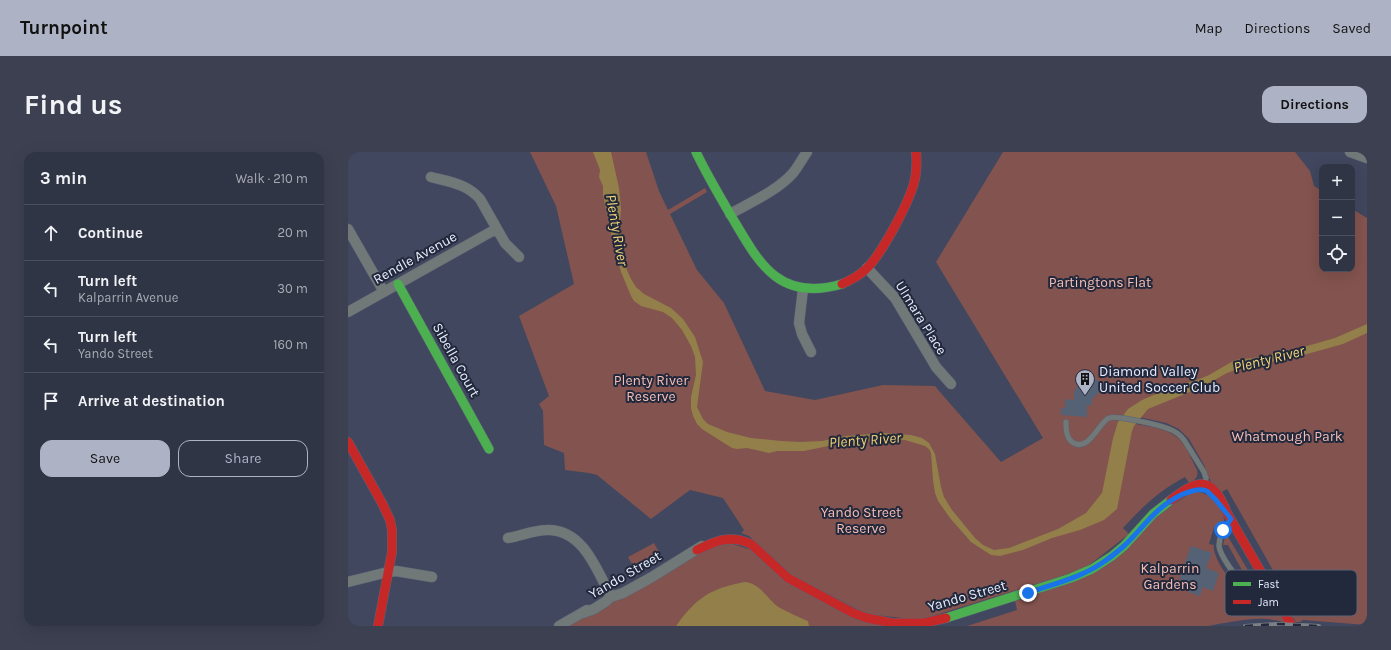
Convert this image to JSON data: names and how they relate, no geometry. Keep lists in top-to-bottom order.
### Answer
{
  "streets": {
    "street": [
      "Rendle Avenue",
      "Ulmara Place",
      "Sibella Court",
      "Yando Street"
    ]
  },
  "crossings": [
    ["Rendle Avenue", "Sibella Court"]
  ],
  "water": ["Plenty River"],
  "parks": [
    "Partingtons Flat",
    "Plenty River Reserve",
    "Whatmough Park",
    "Yando Street Reserve",
    "Kalparrin Gardens"
  ],
  "places": {
    "building": ["Diamond Valley United Soccer Club"]
  },
  "legend": ["Fast", "Jam"],
  "page": {
    "header": "Turnpoint",
    "nav": ["Map", "Directions", "Saved"],
    "buttons": [
      "Directions",
      ["Save", "Share"]
    ],
    "title": "Find us",
    "heading": ["3 min", "Walk · 210 m"],
    "map_buttons": ["+", "−"],
    "list": [
      ["Continue", "20 m"],
      ["Turn left", "Kalparrin Avenue", "30 m"],
      ["Turn left", "Yando Street", "160 m"],
      "Arrive at destination"
    ]
  }
}
